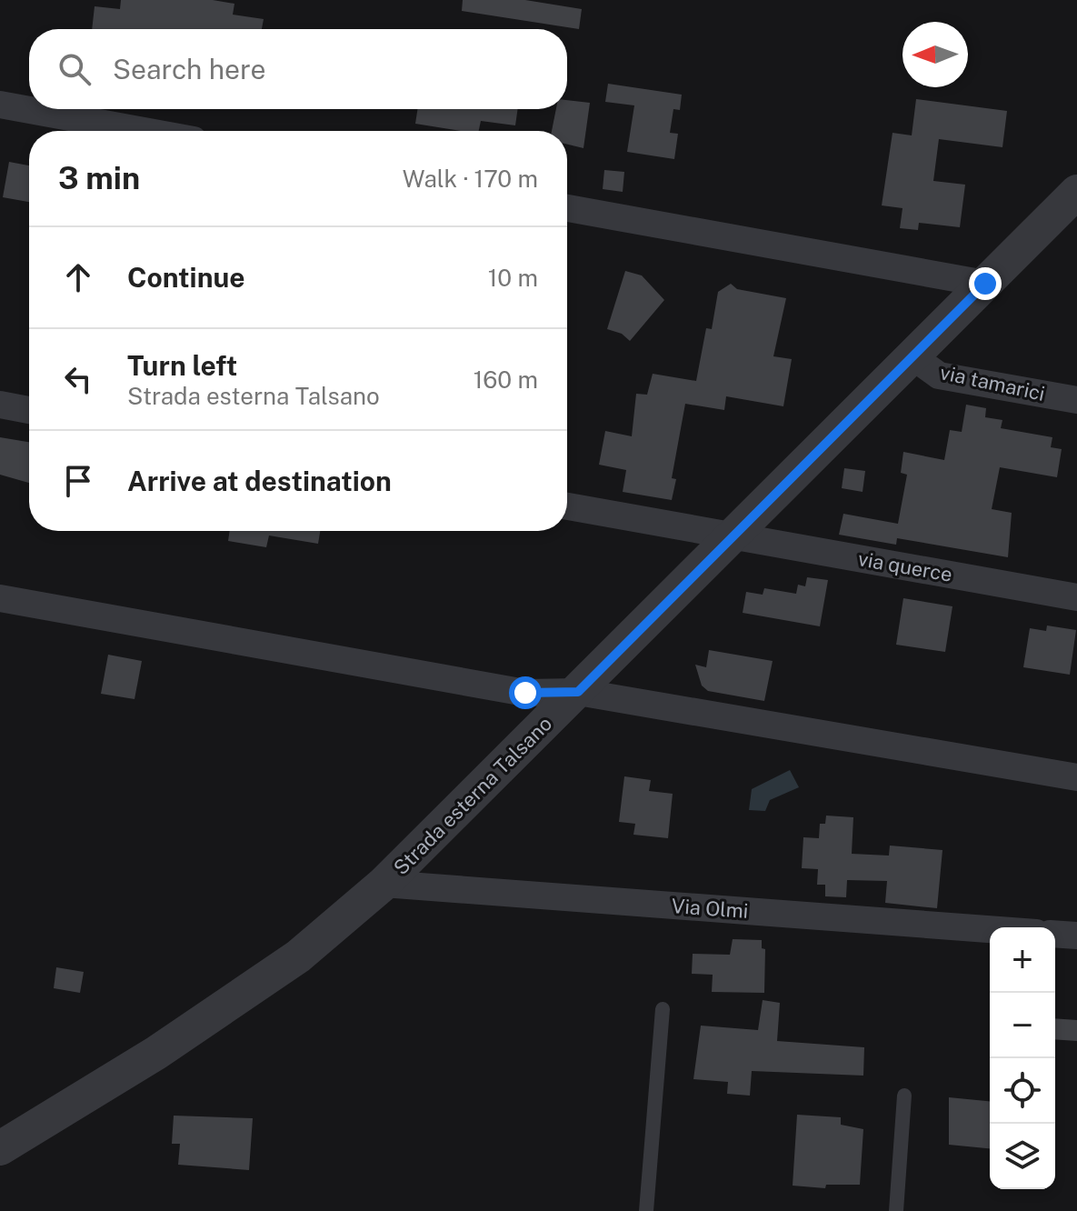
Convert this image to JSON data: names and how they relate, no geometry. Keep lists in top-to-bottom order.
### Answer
{
  "streets": {
    "street": [
      "via tamarici",
      "via querce",
      "Strada esterna Talsano",
      "Via Olmi"
    ]
  },
  "crossings": [
    ["via tamarici", "Strada esterna Talsano"],
    ["via querce", "Strada esterna Talsano"],
    ["Strada esterna Talsano", "Via Olmi"]
  ],
  "north": "left",
  "page": {
    "search": "Search here",
    "heading": ["3 min", "Walk · 170 m"],
    "list": [
      ["Continue", "10 m"],
      ["Turn left", "Strada esterna Talsano", "160 m"],
      "Arrive at destination"
    ],
    "map_buttons": ["+", "−"]
  }
}
